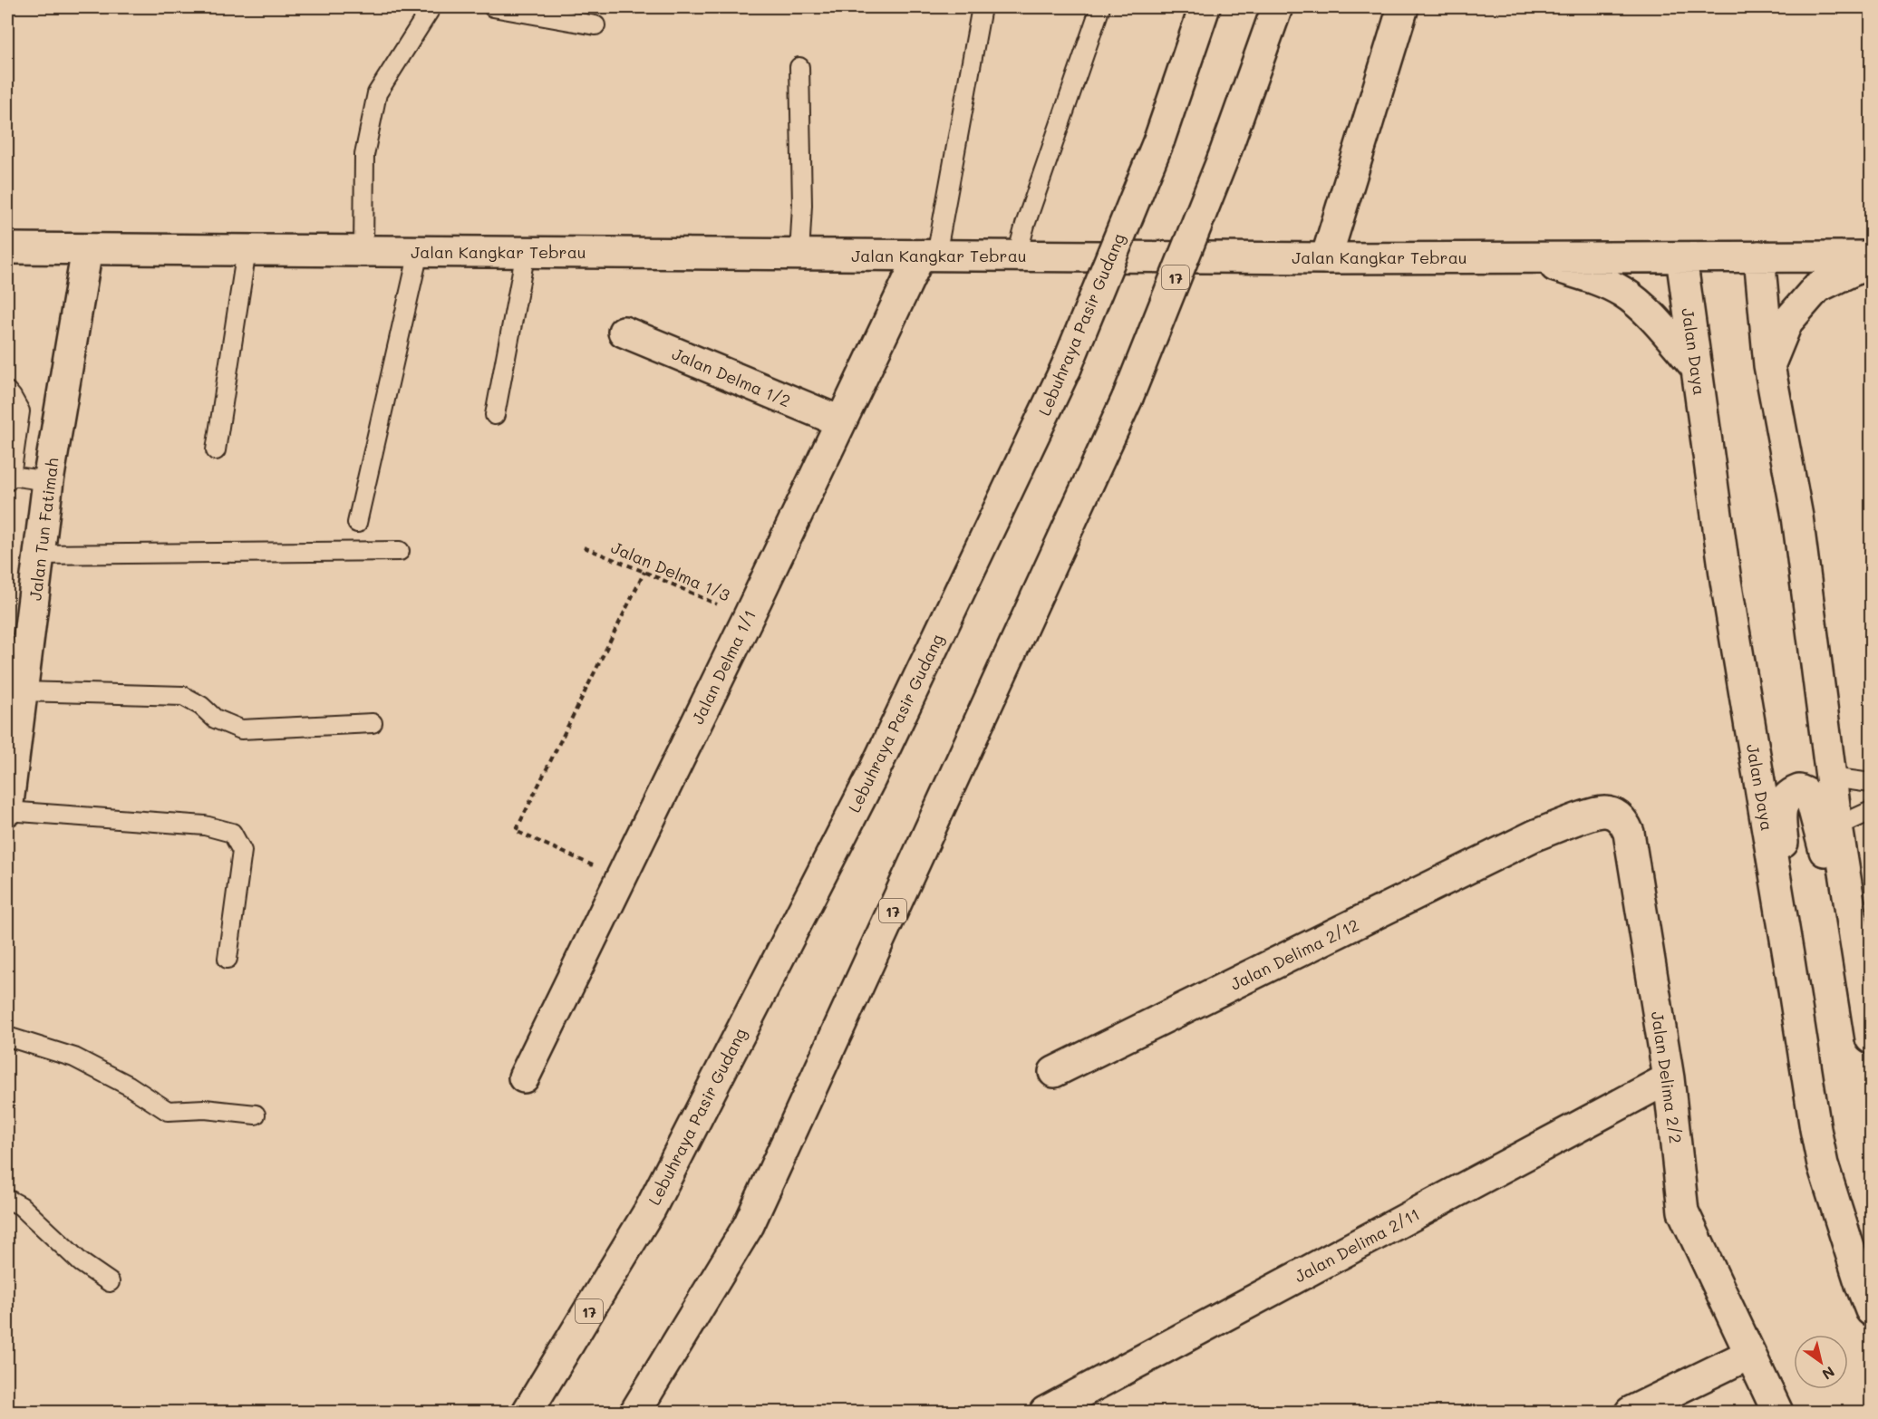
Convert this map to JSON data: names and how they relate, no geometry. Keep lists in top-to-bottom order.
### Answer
{
  "streets": {
    "main road": [
      "Jalan Kangkar Tebrau",
      "17",
      "Lebuhraya Pasir Gudang",
      "Jalan Daya",
      "Jalan Delma 1/2",
      "Jalan Tun Fatimah",
      "Jalan Delma 1/1",
      "Jalan Delima 2/12",
      "Jalan Delima 2/2",
      "Jalan Delima 2/11"
    ],
    "path": ["Jalan Delma 1/3"]
  },
  "crossings": [
    ["Jalan Kangkar Tebrau", "Jalan Daya"],
    ["Jalan Kangkar Tebrau", "Jalan Tun Fatimah"],
    ["Jalan Kangkar Tebrau", "Jalan Delma 1/1"],
    ["Jalan Delma 1/2", "Jalan Delma 1/1"],
    ["Jalan Delma 1/3", "Jalan Delma 1/1"],
    ["Jalan Delima 2/12", "Jalan Delima 2/2"],
    ["Jalan Delima 2/2", "Jalan Delima 2/11"]
  ],
  "north": "bottom right"
}
